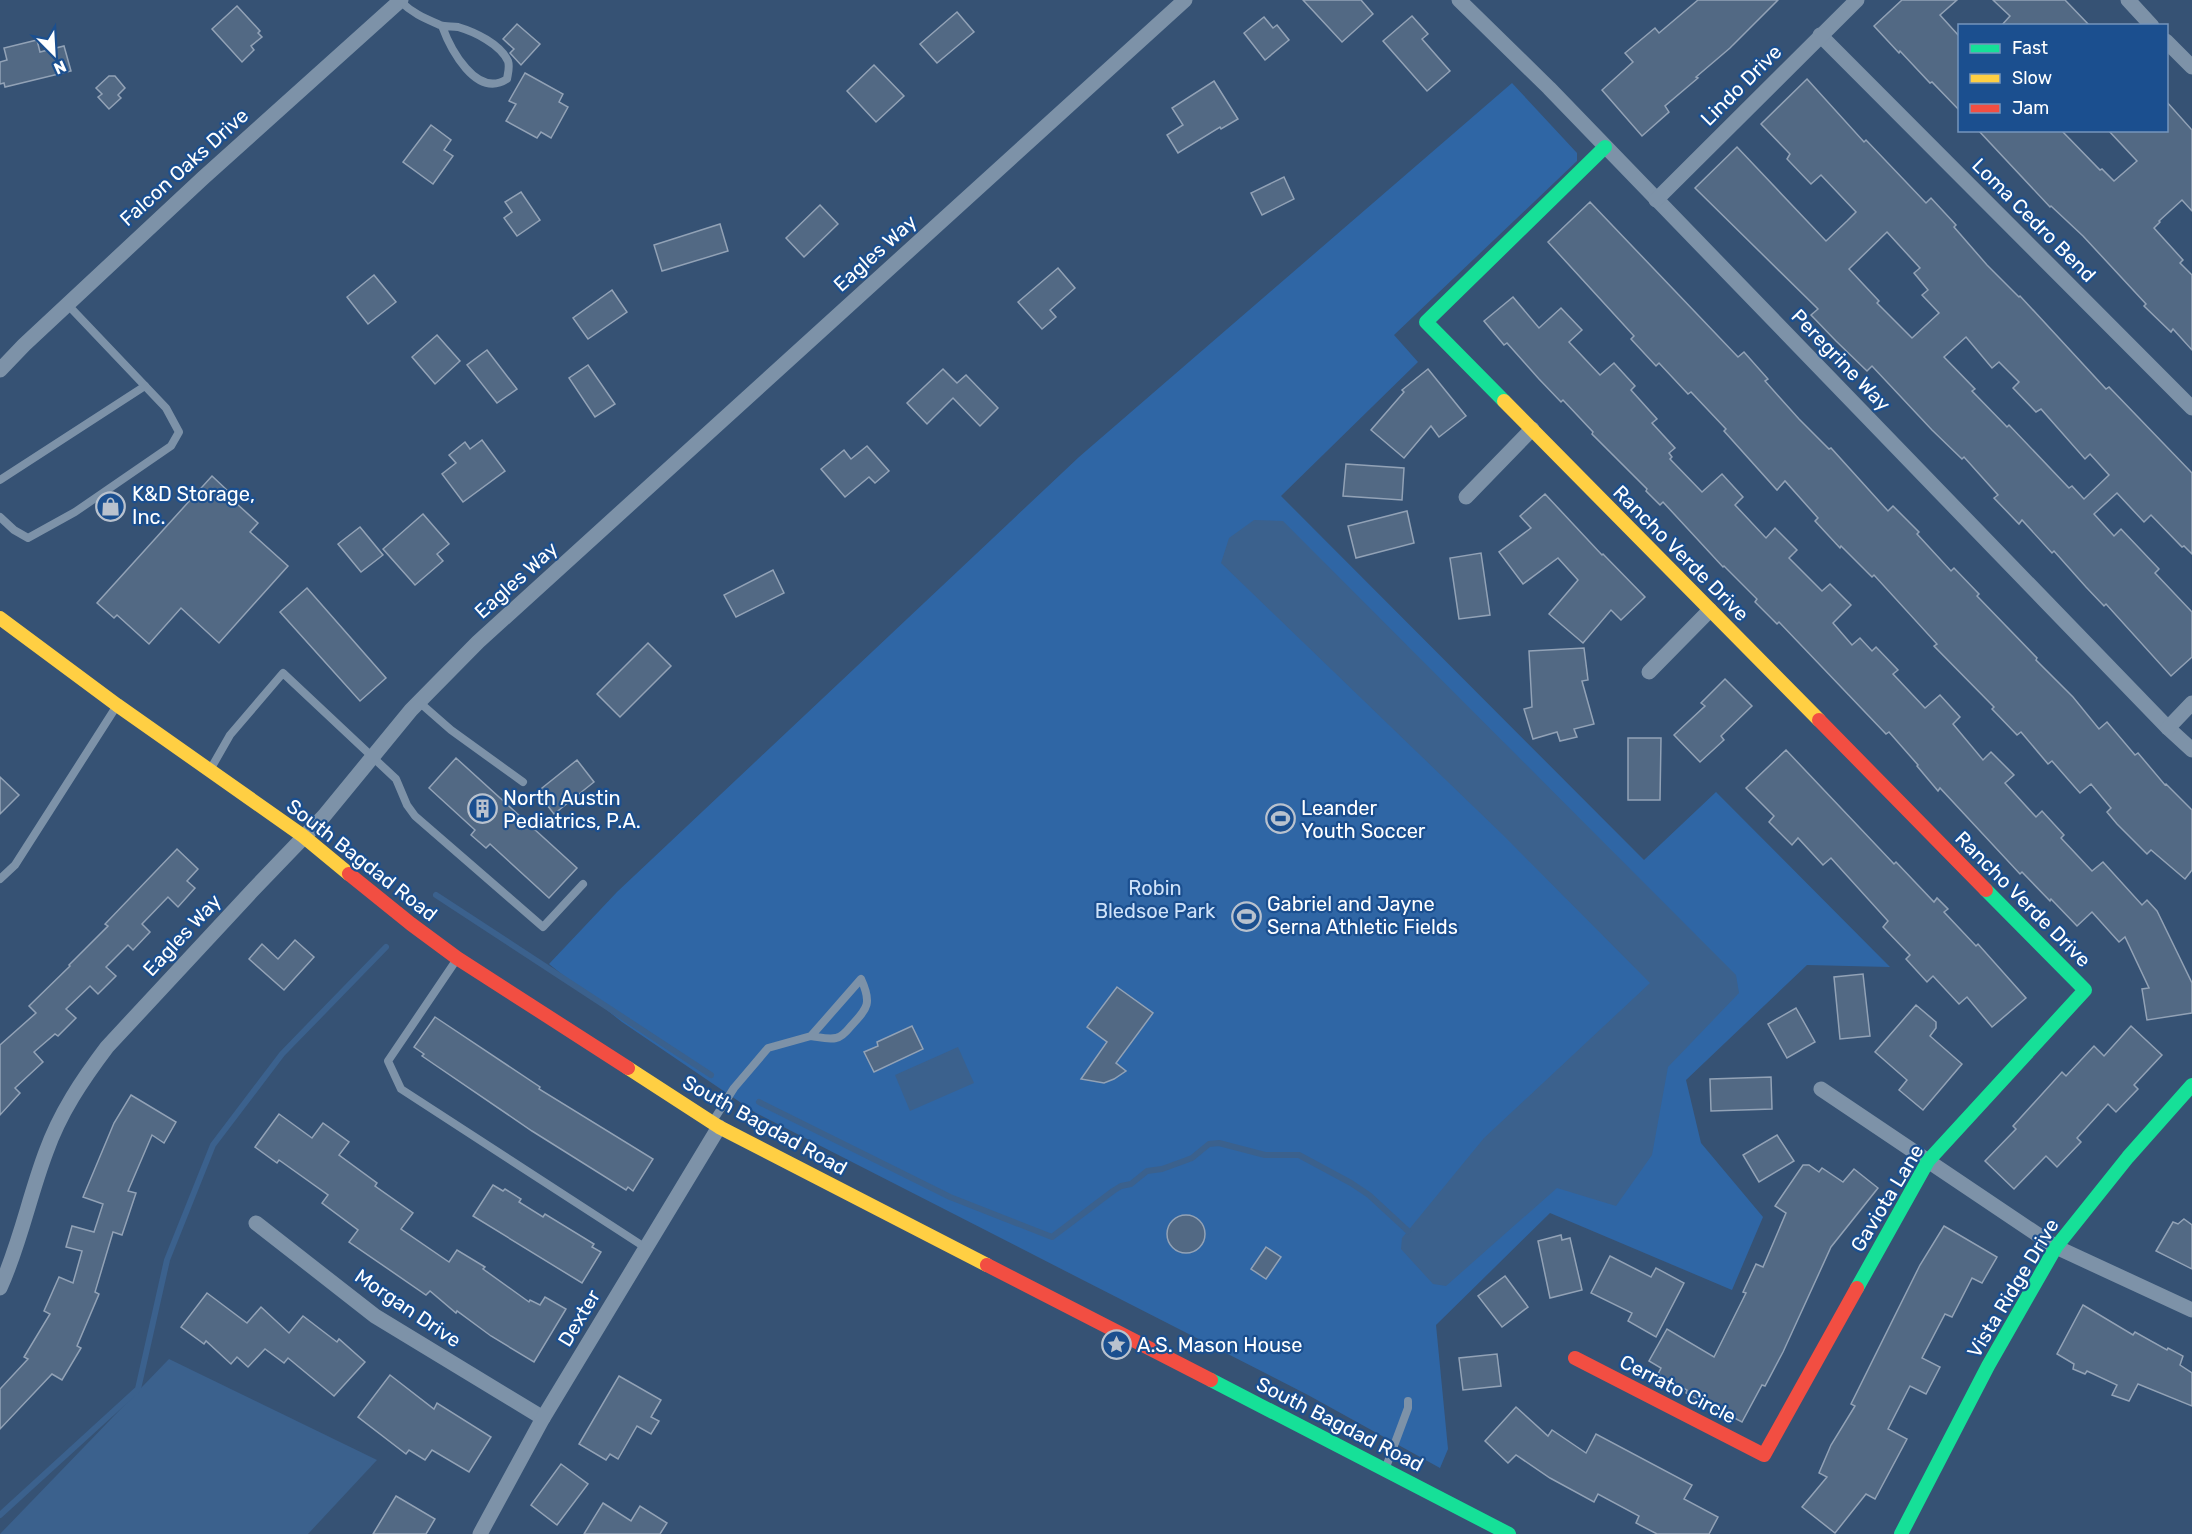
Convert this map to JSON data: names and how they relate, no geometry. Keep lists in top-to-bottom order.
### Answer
{
  "streets": {
    "street": [
      "Lindo Drive",
      "Falcon Oaks Drive",
      "Loma Cedro Bend",
      "Eagles Way",
      "Peregrine Way",
      "Rancho Verde Drive",
      "South Bagdad Road",
      "Gaviota Lane",
      "Vista Ridge Drive",
      "Morgan Drive",
      "Dexter",
      "Cerrato Circle"
    ]
  },
  "crossings": [
    ["Lindo Drive", "Loma Cedro Bend"],
    ["Lindo Drive", "Peregrine Way"],
    ["Eagles Way", "South Bagdad Road"],
    ["Peregrine Way", "Rancho Verde Drive"],
    ["Rancho Verde Drive", "Gaviota Lane"],
    ["South Bagdad Road", "Dexter"],
    ["Gaviota Lane", "Cerrato Circle"],
    ["Morgan Drive", "Dexter"]
  ],
  "parks": ["Robin Bledsoe Park"],
  "places": {
    "shop": ["K&D Storage, Inc."],
    "building": ["North Austin Pediatrics, P.A."],
    "sports": ["Leander Youth Soccer", "Gabriel and Jayne Serna Athletic Fields"],
    "place": ["A.S. Mason House"]
  },
  "legend": ["Fast", "Slow", "Jam"],
  "north": "bottom right"
}
